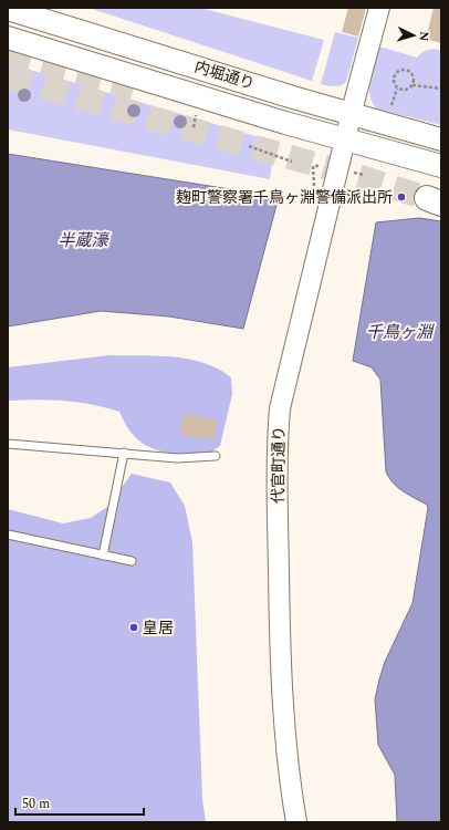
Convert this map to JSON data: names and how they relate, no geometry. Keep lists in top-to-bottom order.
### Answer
{
  "streets": {
    "main road": ["内堀通り"],
    "street": ["代官町通り"]
  },
  "crossings": [
    ["内堀通り", "代官町通り"]
  ],
  "water": ["半蔵濠", "千鳥ヶ淵"],
  "places": ["麹町警察署千鳥ヶ淵警備派出所", "皇居"],
  "scale_bar": "50 m",
  "north": "right"
}
